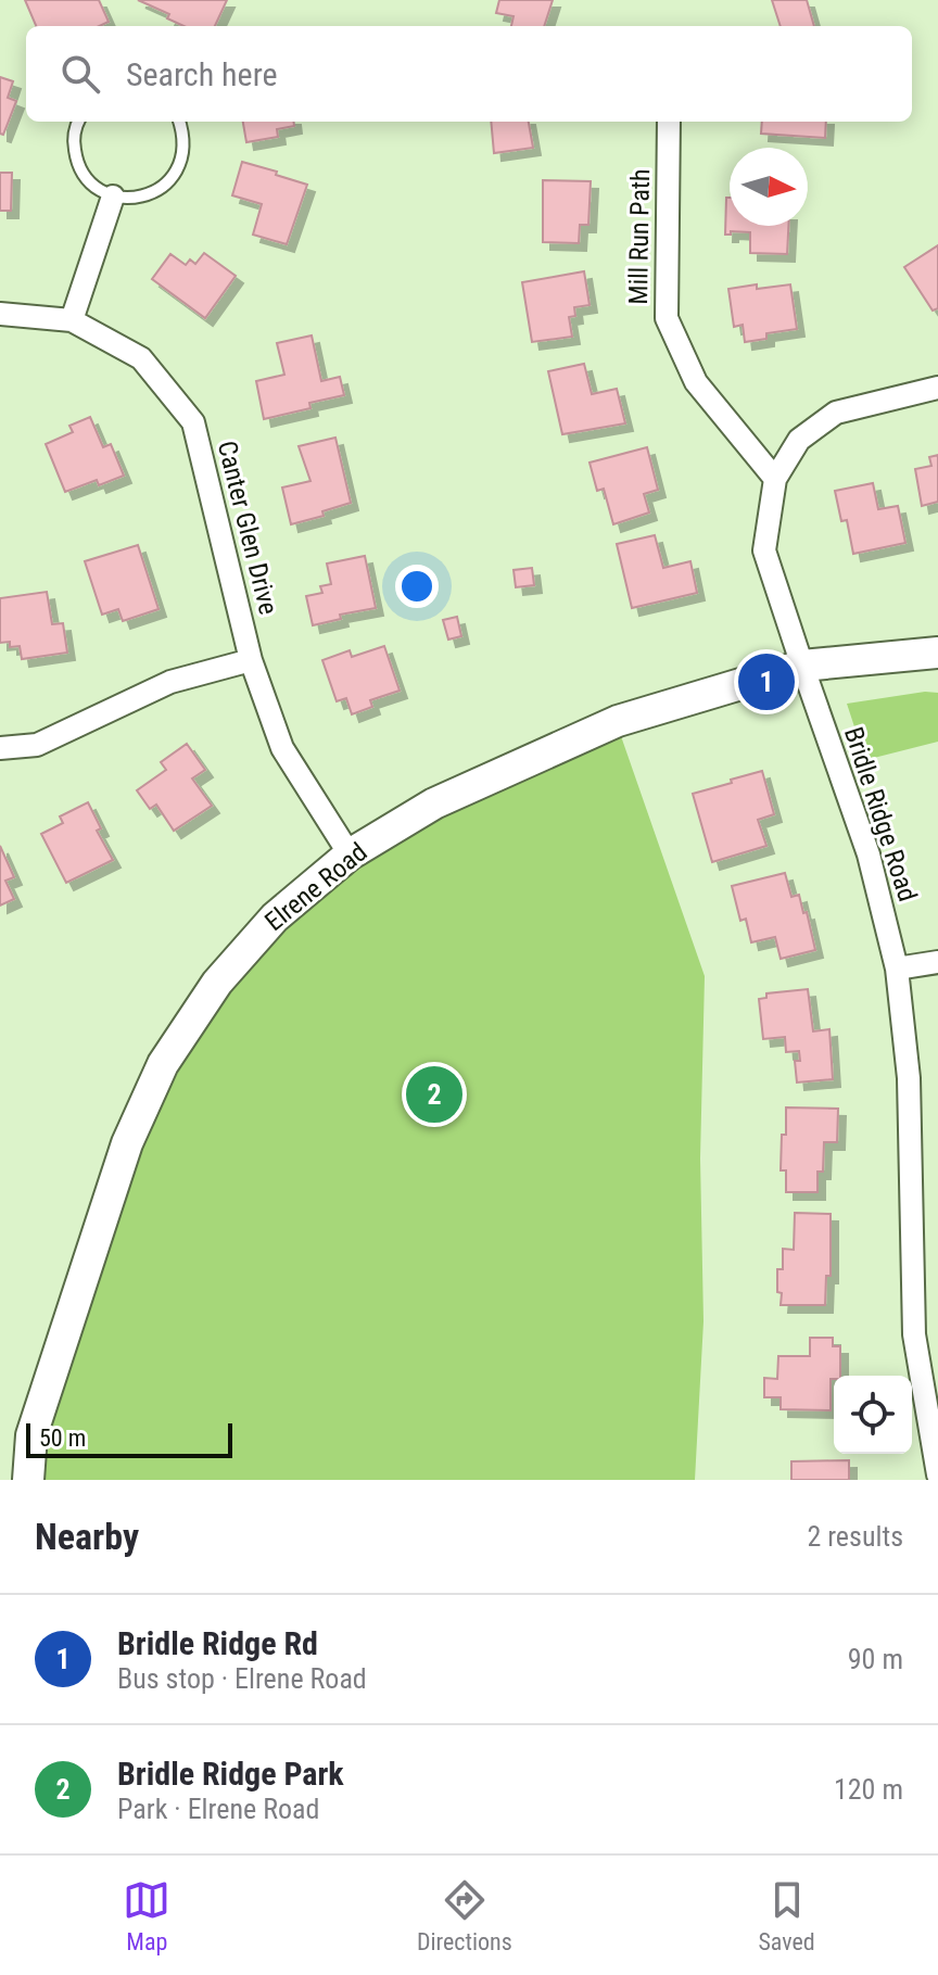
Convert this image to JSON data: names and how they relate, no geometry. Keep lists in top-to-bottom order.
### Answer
{
  "streets": {
    "street": [
      "Mill Run Path",
      "Canter Glen Drive",
      "Bridle Ridge Road",
      "Elrene Road"
    ]
  },
  "crossings": [
    ["Mill Run Path", "Bridle Ridge Road"],
    ["Canter Glen Drive", "Elrene Road"],
    ["Bridle Ridge Road", "Elrene Road"]
  ],
  "scale_bar": "50 m",
  "north": "right",
  "page": {
    "search": "Search here",
    "pins": ["1", "2"],
    "scale": "50 m",
    "heading": ["Nearby", "2 results"],
    "list": [
      {
        "mark": "1",
        "name": "Bridle Ridge Rd",
        "note": "Bus stop · Elrene Road",
        "value": "90 m"
      },
      {
        "mark": "2",
        "name": "Bridle Ridge Park",
        "note": "Park · Elrene Road",
        "value": "120 m"
      }
    ],
    "nav": ["Map", "Directions", "Saved"]
  }
}
